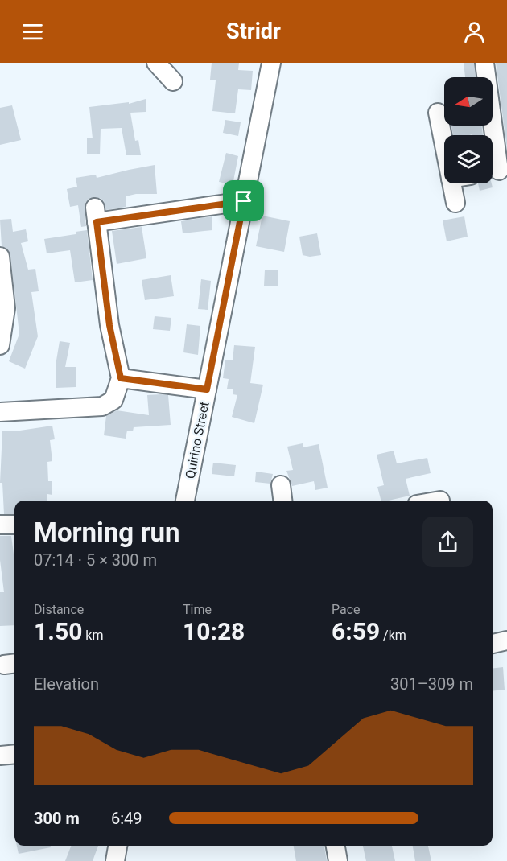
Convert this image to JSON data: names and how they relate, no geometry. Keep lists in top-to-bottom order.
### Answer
{
  "streets": {
    "street": ["Quirino Street"]
  },
  "north": "left",
  "page": {
    "header": "Stridr",
    "heading": ["Morning run", "07:14 · 5 × 300 m"],
    "stats": [
      ["Distance", "1.50 km"],
      ["Time", "10:28"],
      ["Pace", "6:59 /km"]
    ],
    "chart": ["Elevation", "301–309 m"],
    "list": [
      {
        "name": "300 m",
        "note": "6:49"
      }
    ]
  }
}
